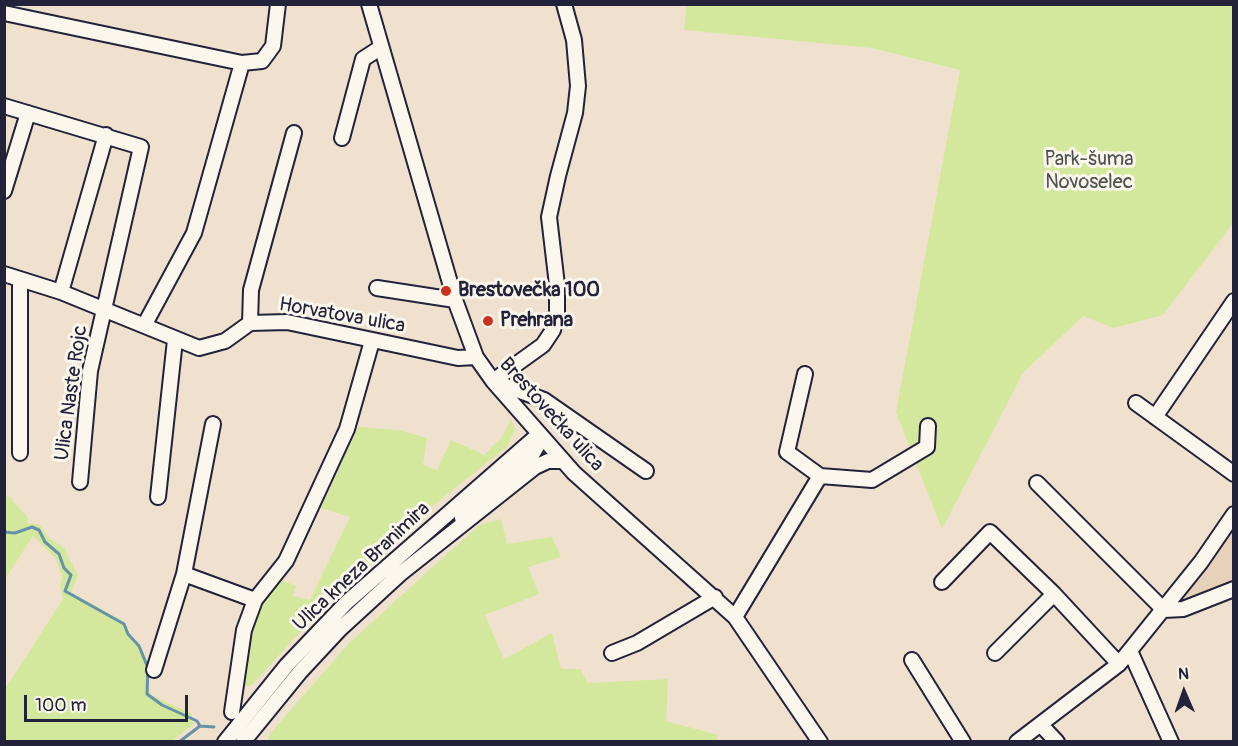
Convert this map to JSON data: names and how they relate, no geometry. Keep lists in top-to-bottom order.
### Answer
{
  "streets": {
    "street": [
      "Horvatova ulica",
      "Ulica Naste Rojc",
      "Brestovečka ulica",
      "Ulica kneza Branimira"
    ]
  },
  "crossings": [
    ["Horvatova ulica", "Ulica Naste Rojc"],
    ["Horvatova ulica", "Brestovečka ulica"],
    ["Brestovečka ulica", "Ulica kneza Branimira"]
  ],
  "parks": ["Park-šuma Novoselec"],
  "places": ["Brestovečka 100", "Prehrana"],
  "scale_bar": "100 m",
  "north": "top"
}
